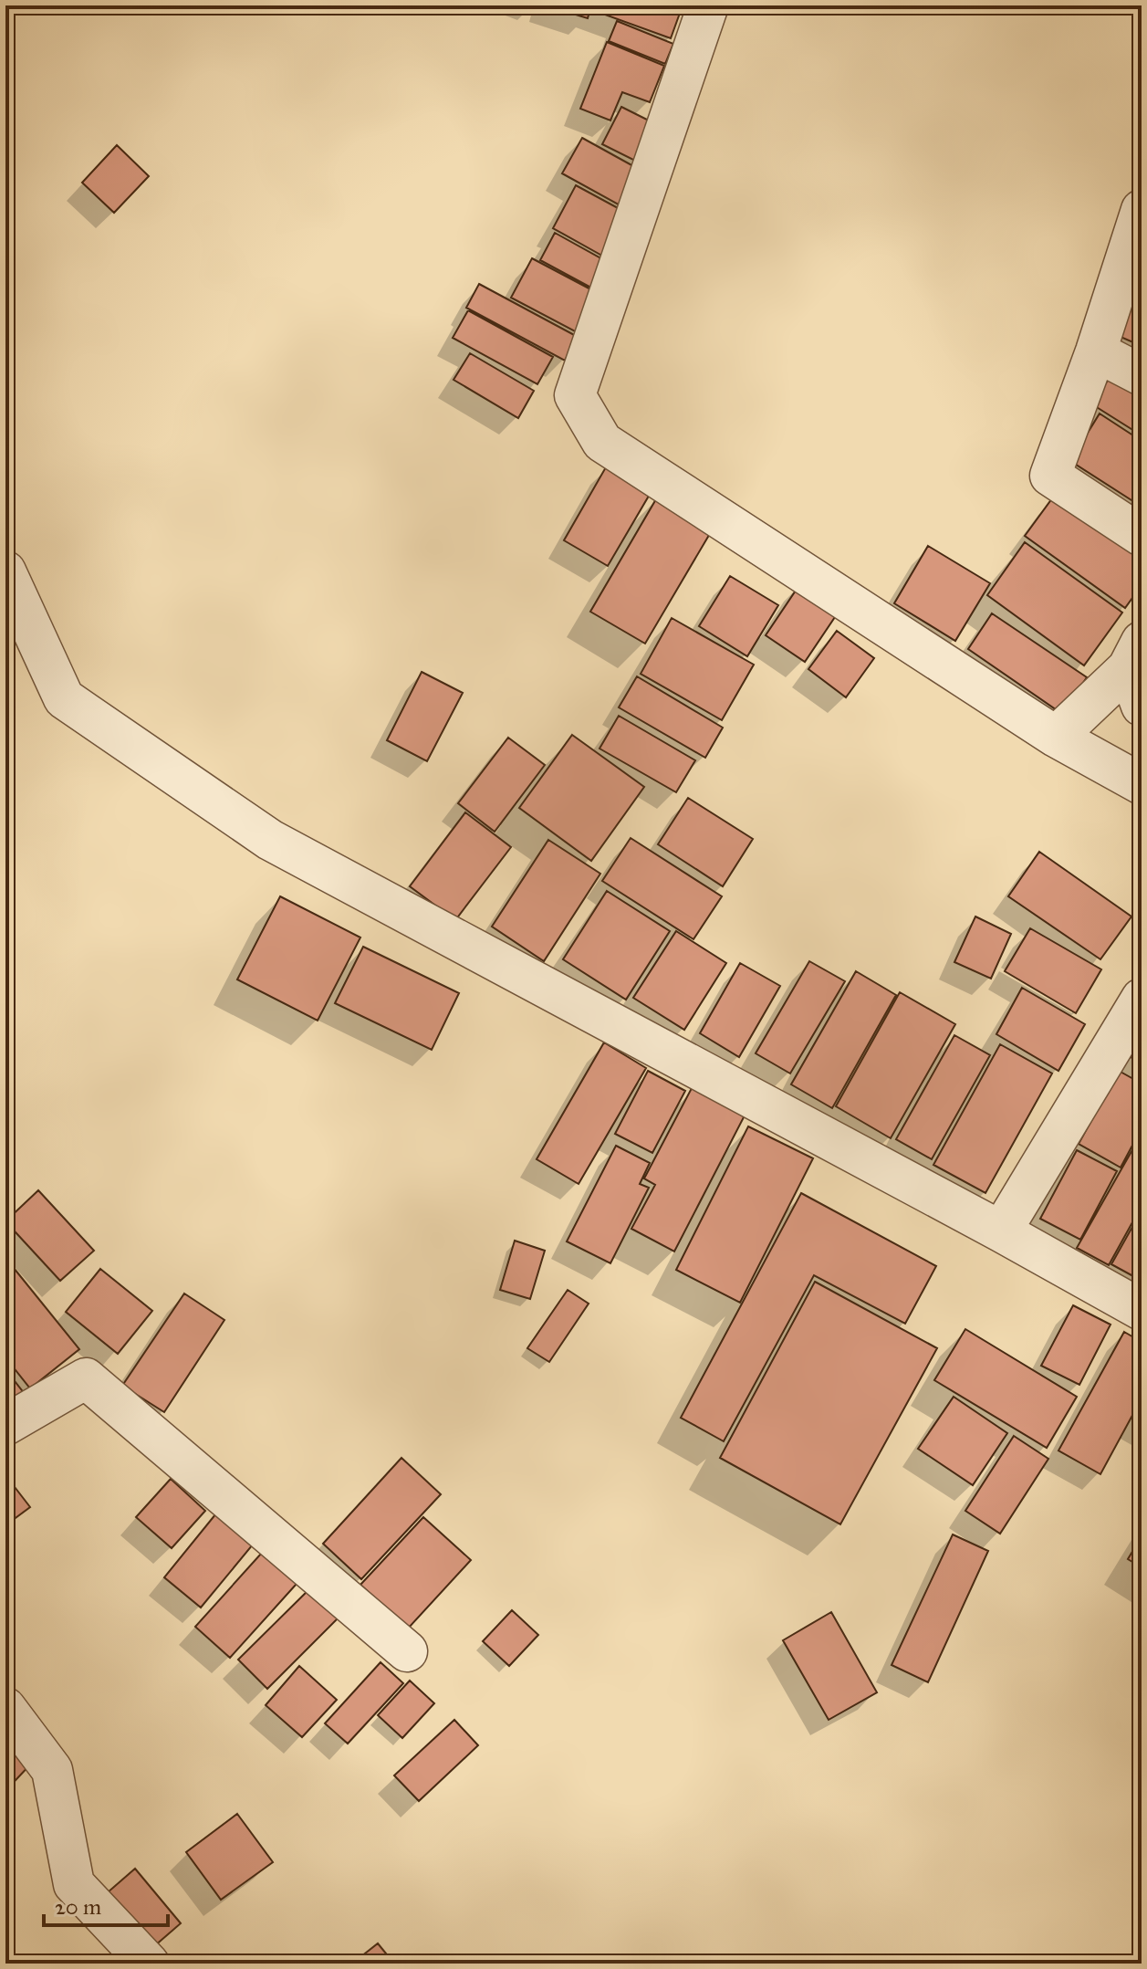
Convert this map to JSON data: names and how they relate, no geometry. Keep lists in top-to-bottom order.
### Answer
{
  "scale_bar": "20 m"
}
